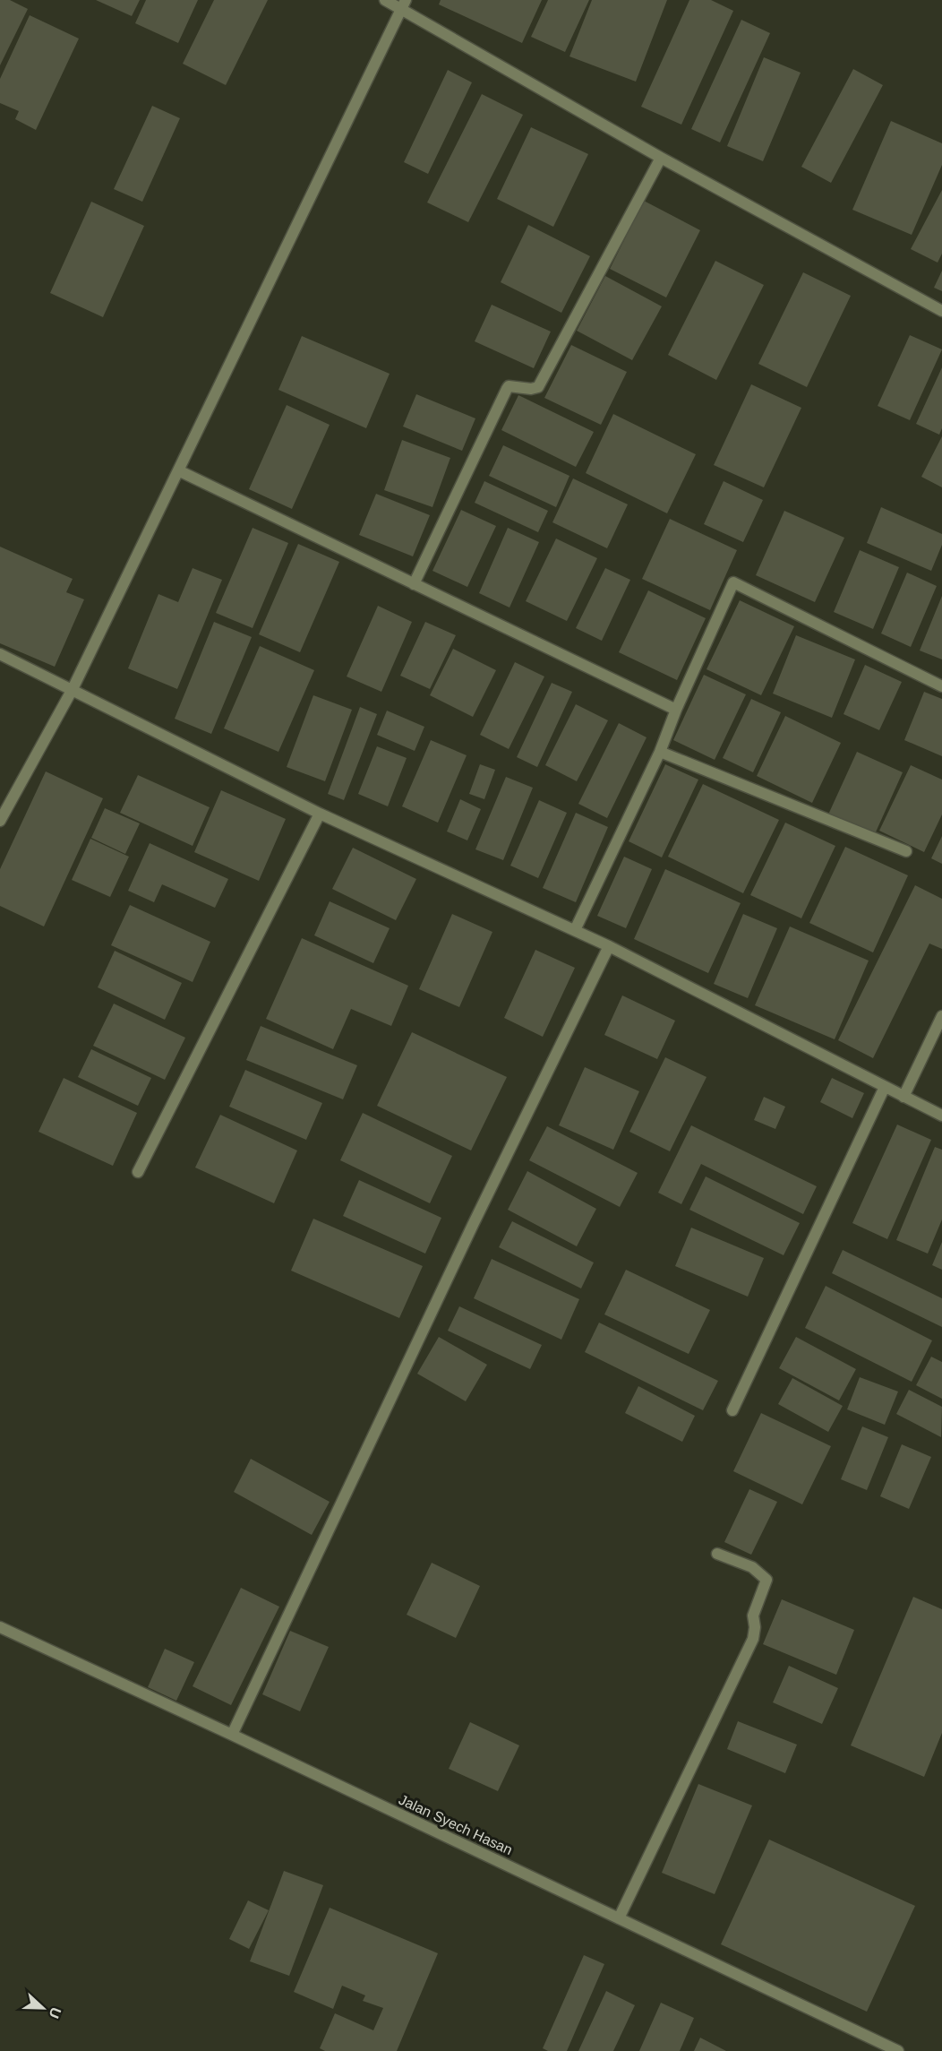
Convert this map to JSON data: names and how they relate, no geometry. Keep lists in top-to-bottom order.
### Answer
{
  "streets": {
    "street": ["Jalan Syech Hasan"]
  },
  "north": "right"
}
